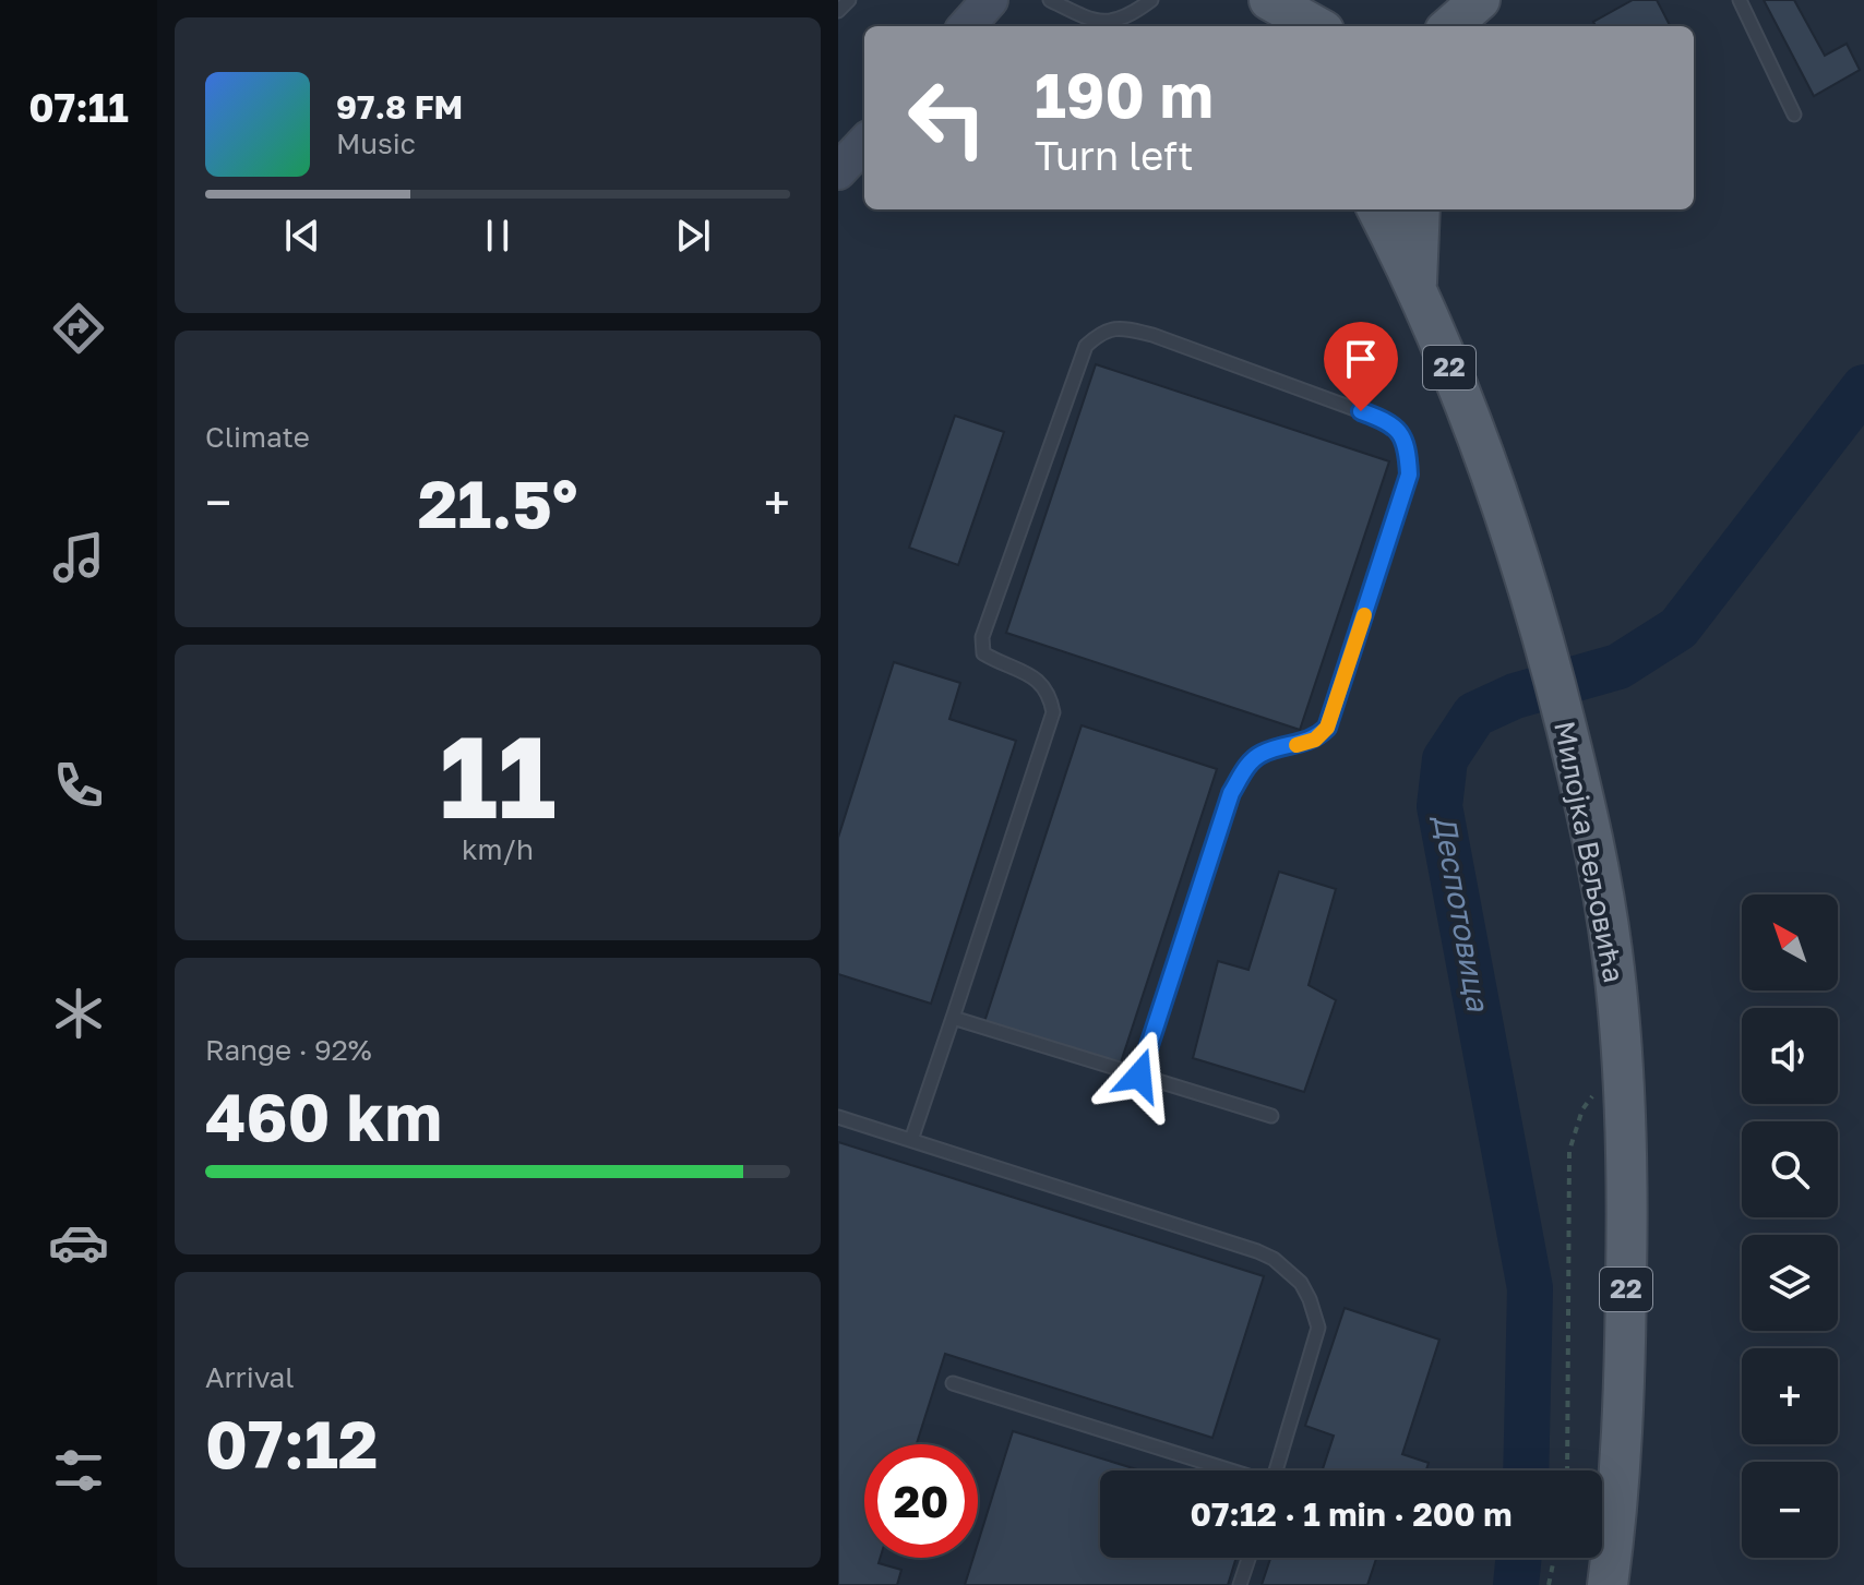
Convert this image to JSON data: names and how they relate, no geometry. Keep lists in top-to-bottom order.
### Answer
{
  "streets": {
    "main road": ["22", "Милојка Вељовића"]
  },
  "water": ["Деспотовица"],
  "north": "top left",
  "page": {
    "tabs": "07:11",
    "turn": ["190 m", "Turn left"],
    "song": ["97.8 FM", "Music"],
    "tile": [
      "Climate",
      ["11", "km/h"],
      ["Range · 92%", "460 km"],
      ["Arrival", "07:12"]
    ],
    "heat": ["−", "21.5°", "+"],
    "map_buttons": ["+", "−"],
    "limit": "20",
    "trip": "07:12 · 1 min · 200 m"
  }
}
